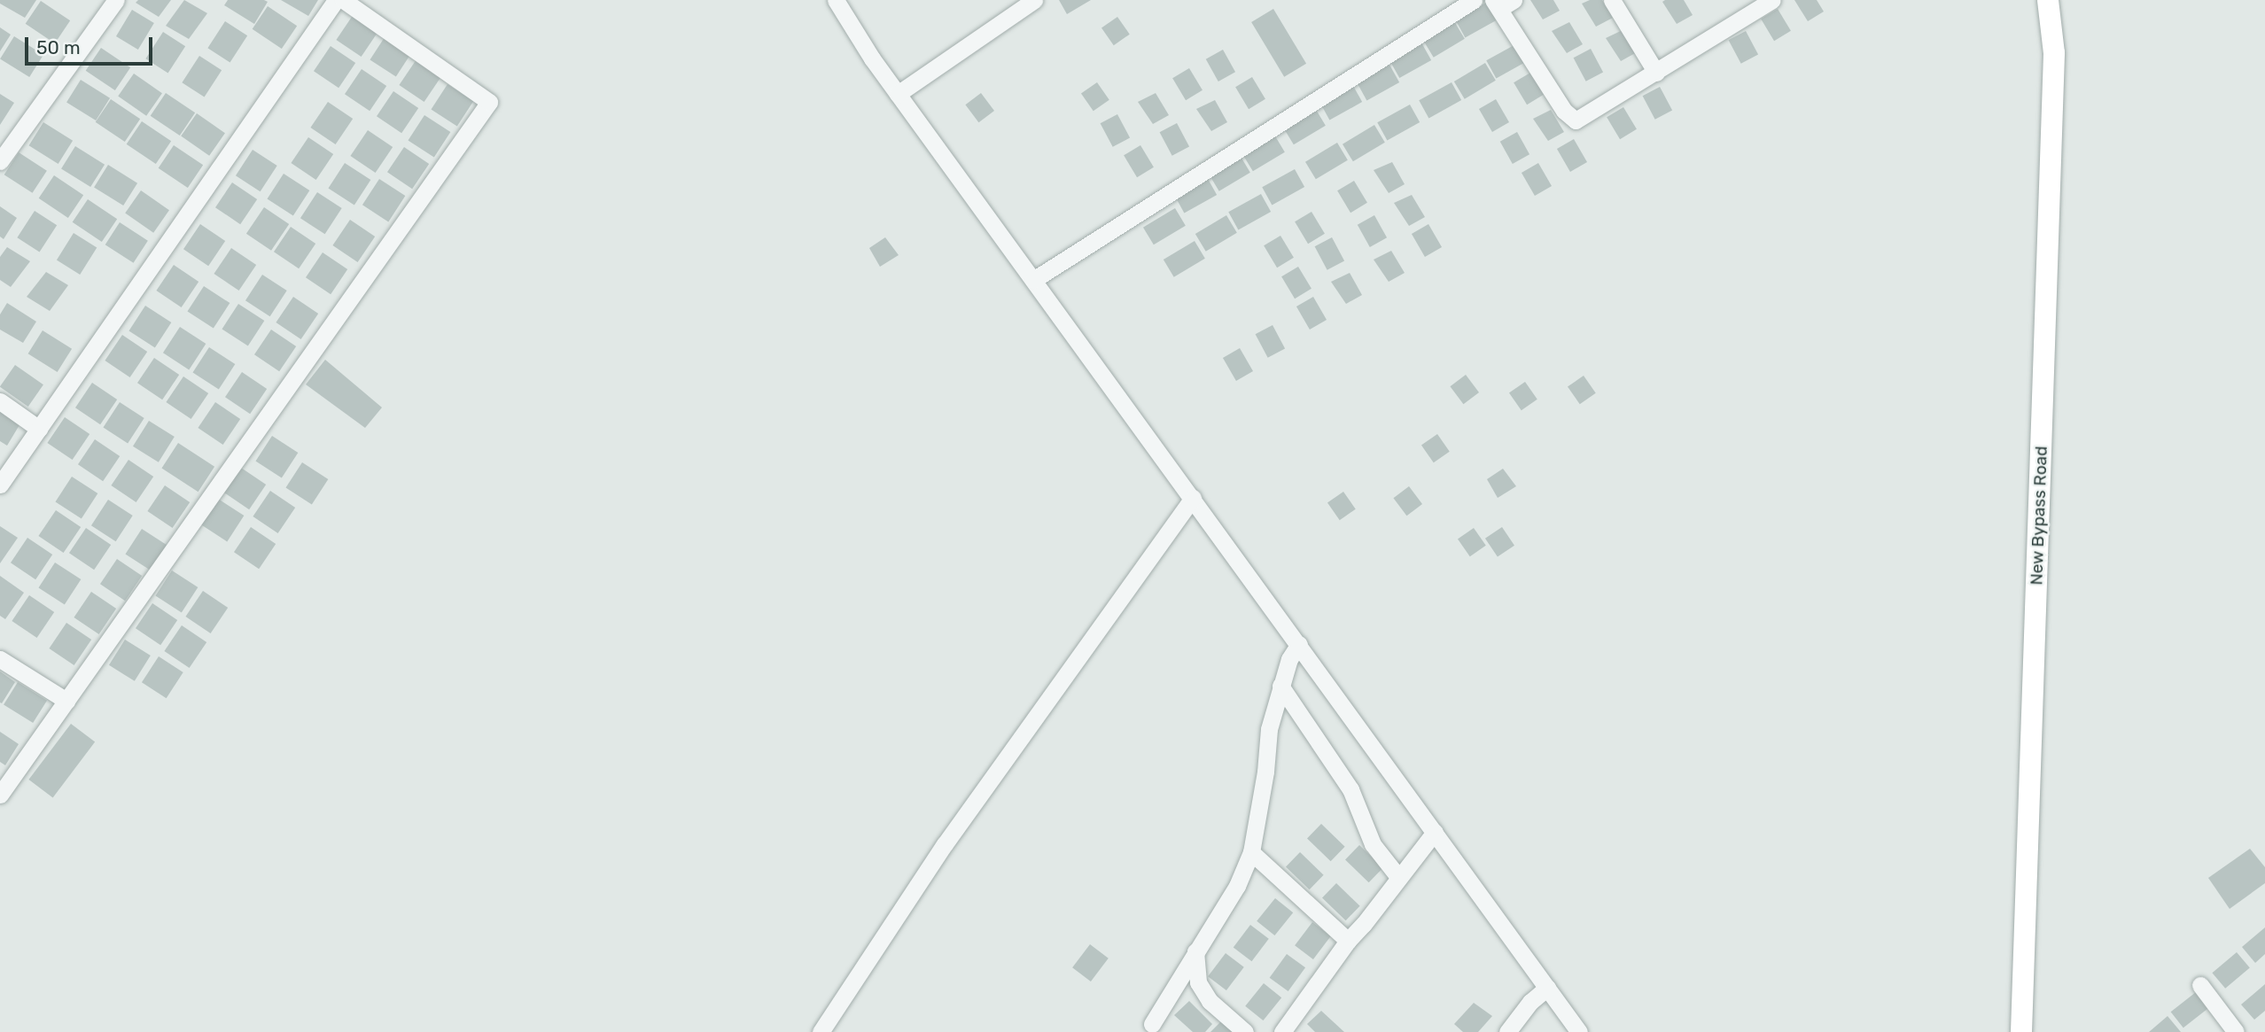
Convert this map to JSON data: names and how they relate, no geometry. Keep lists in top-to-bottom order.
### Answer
{
  "streets": {
    "main road": ["New Bypass Road"]
  },
  "scale_bar": "50 m"
}
